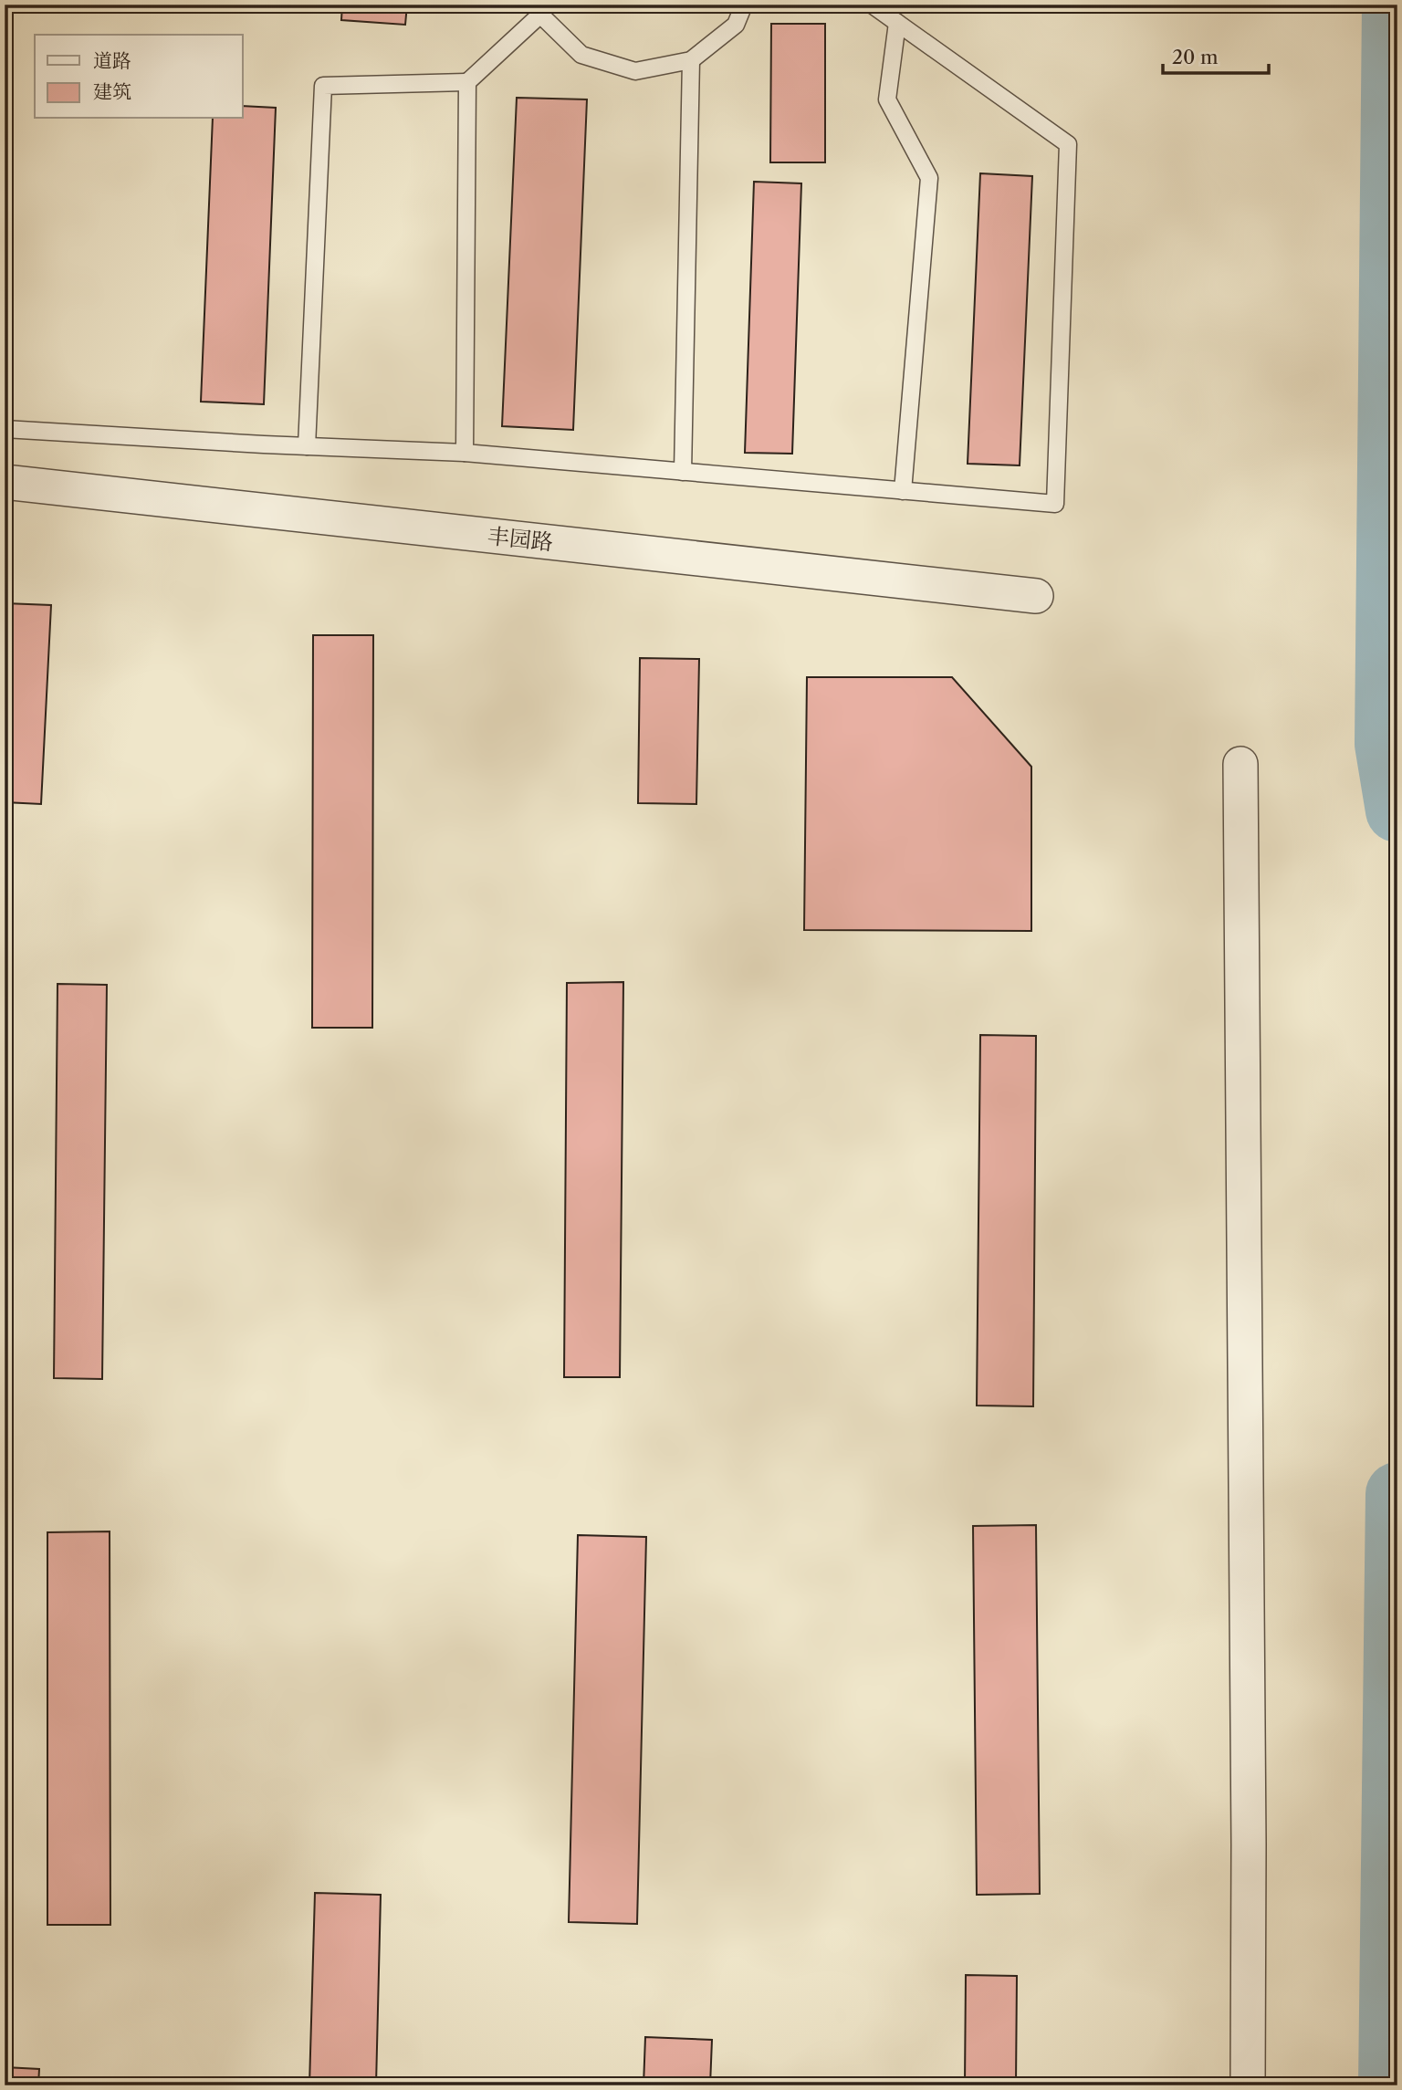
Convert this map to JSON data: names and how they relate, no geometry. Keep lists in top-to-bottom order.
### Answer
{
  "streets": {
    "street": ["丰园路"]
  },
  "legend": ["道路", "建筑"],
  "scale_bar": "20 m"
}
